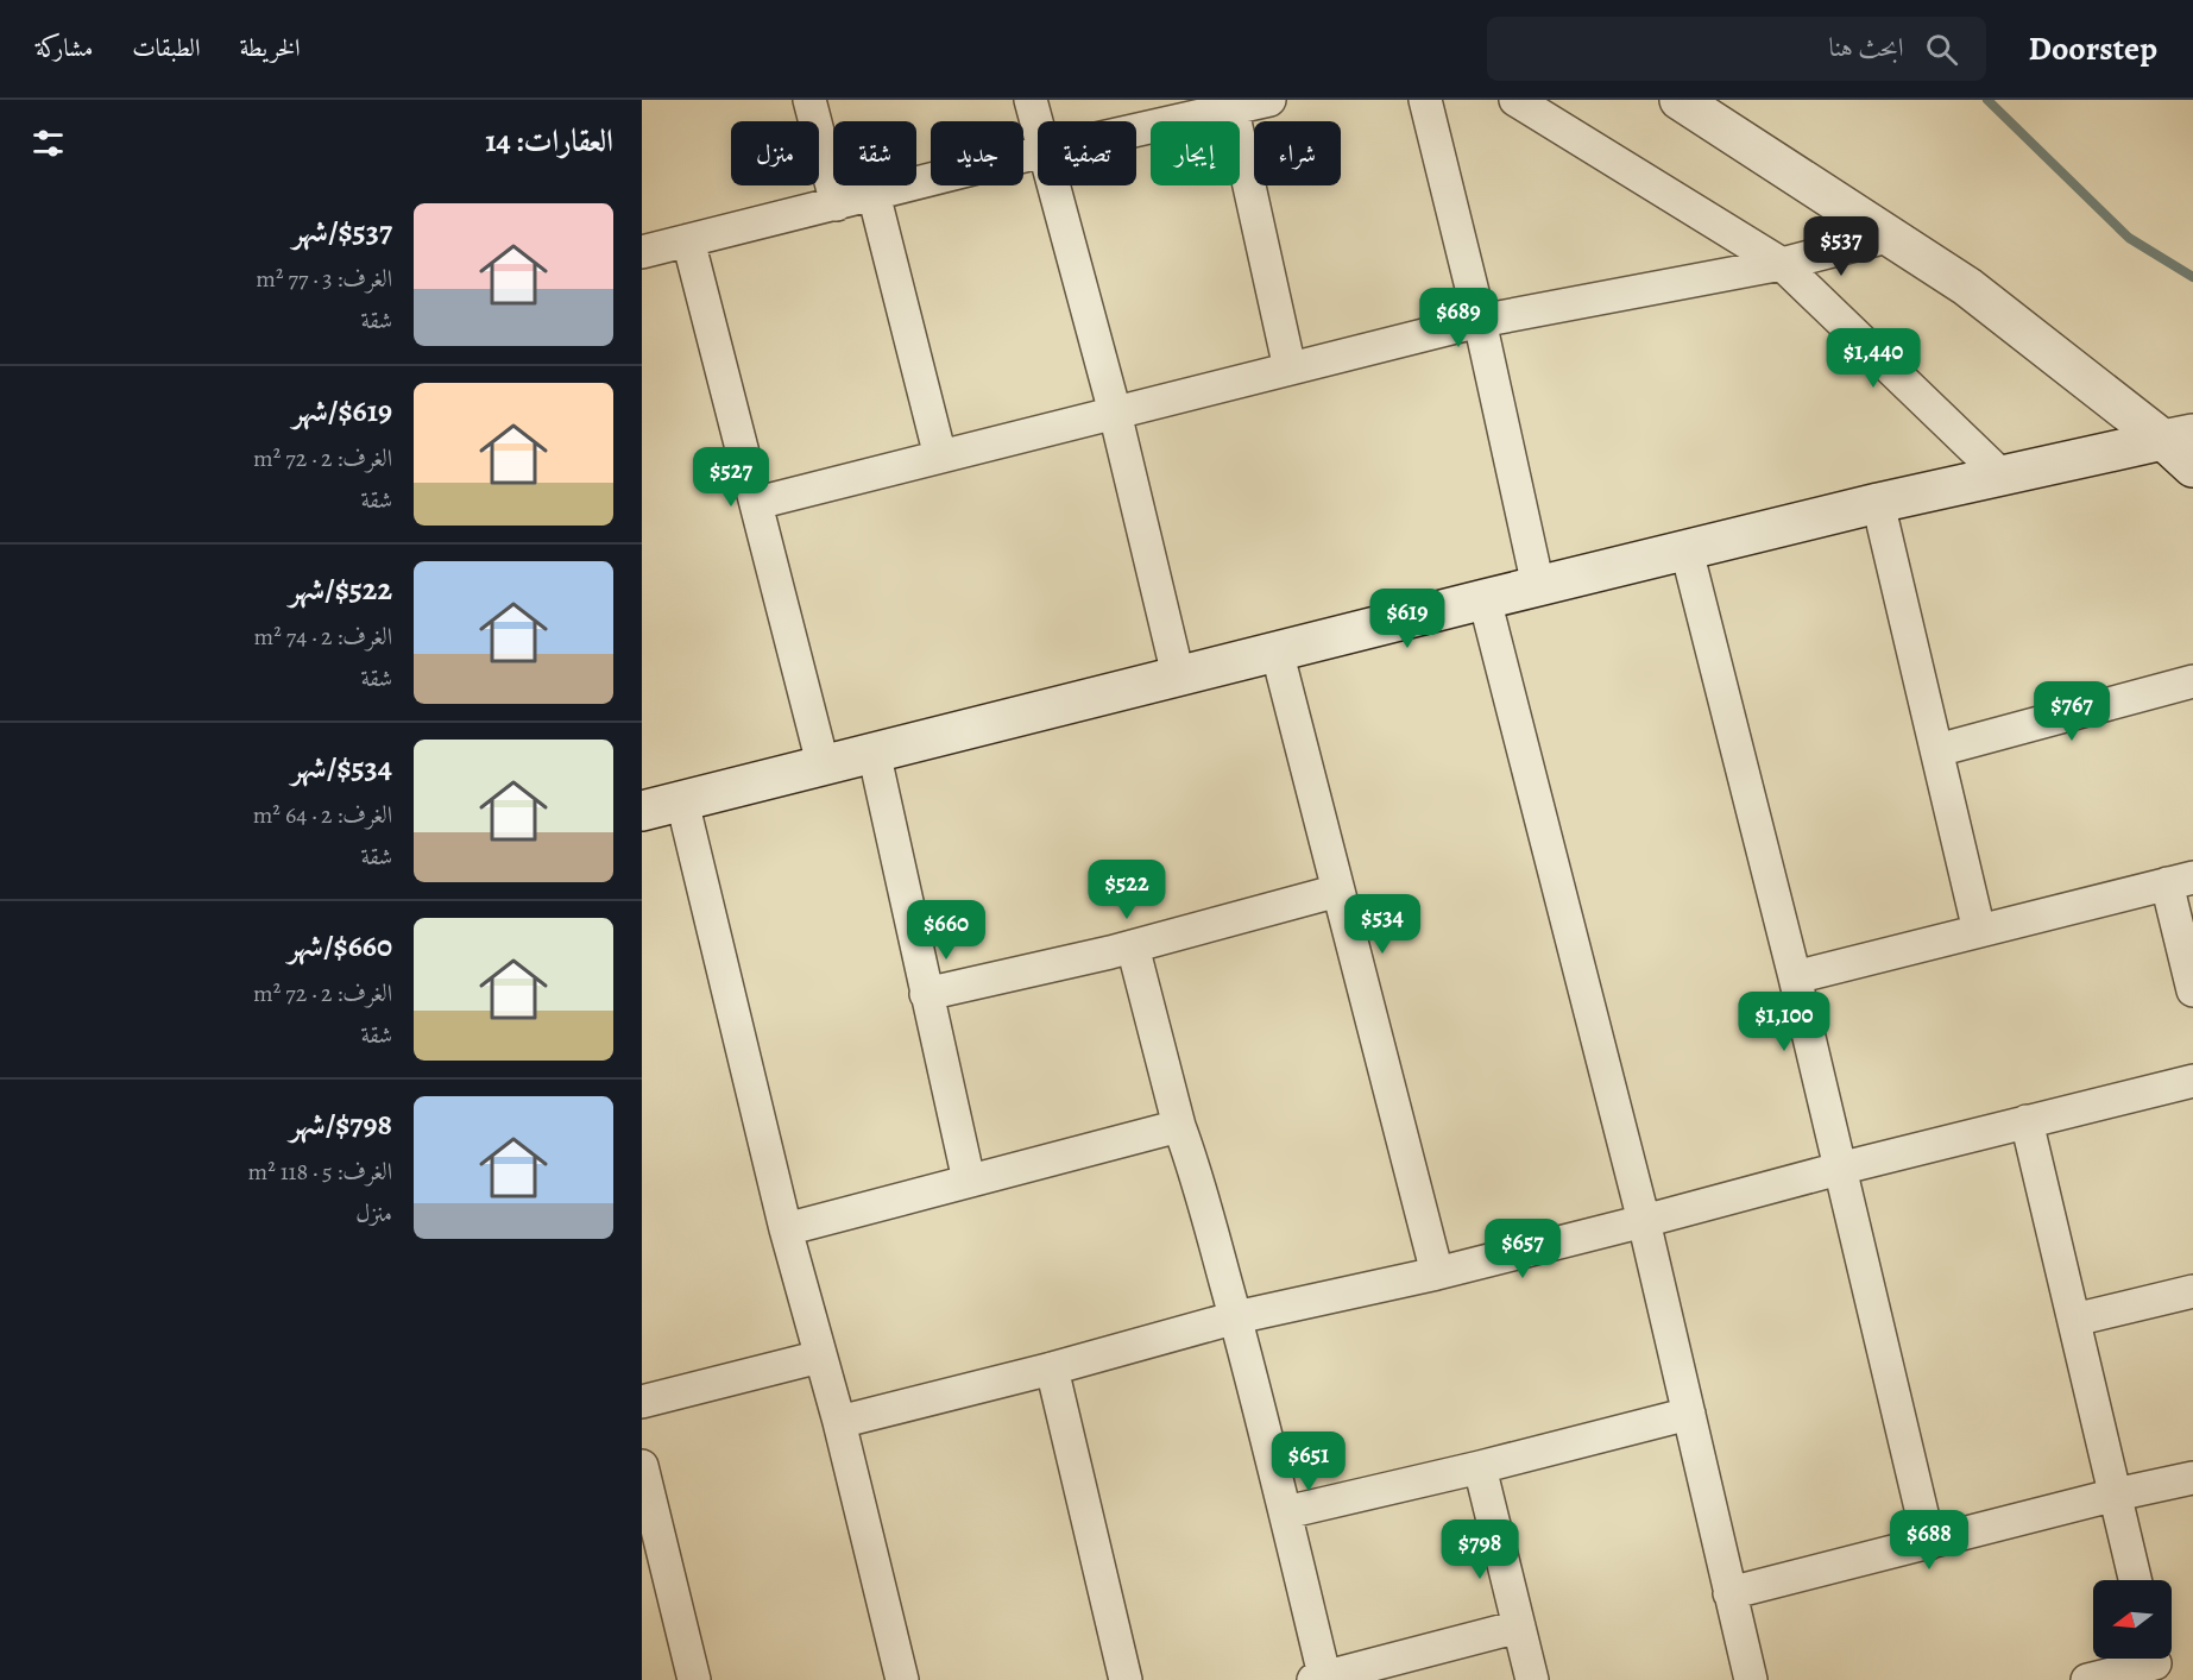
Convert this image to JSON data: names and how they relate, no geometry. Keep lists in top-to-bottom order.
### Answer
{
  "north": "left",
  "page": {
    "header": "Doorstep",
    "search": "ابحث هنا",
    "nav": ["الخريطة", "الطبقات", "مشاركة"],
    "heading": "العقارات: 14",
    "chip": [
      "شراء",
      "إيجار",
      "تصفية",
      "جديد",
      "شقة",
      "منزل"
    ],
    "list": [
      {
        "name": "$537/شهر",
        "note": "الغرف: 3 · 77 m² · شقة"
      },
      {
        "name": "$619/شهر",
        "note": "الغرف: 2 · 72 m² · شقة"
      },
      {
        "name": "$522/شهر",
        "note": "الغرف: 2 · 74 m² · شقة"
      },
      {
        "name": "$534/شهر",
        "note": "الغرف: 2 · 64 m² · شقة"
      },
      {
        "name": "$660/شهر",
        "note": "الغرف: 2 · 72 m² · شقة"
      },
      {
        "name": "$798/شهر",
        "note": "الغرف: 5 · 118 m² · منزل"
      }
    ],
    "price": [
      "$537",
      "$689",
      "$1,440",
      "$527",
      "$619",
      "$767",
      "$522",
      "$534",
      "$660",
      "$1,100",
      "$657",
      "$651",
      "$688",
      "$798"
    ]
  }
}
